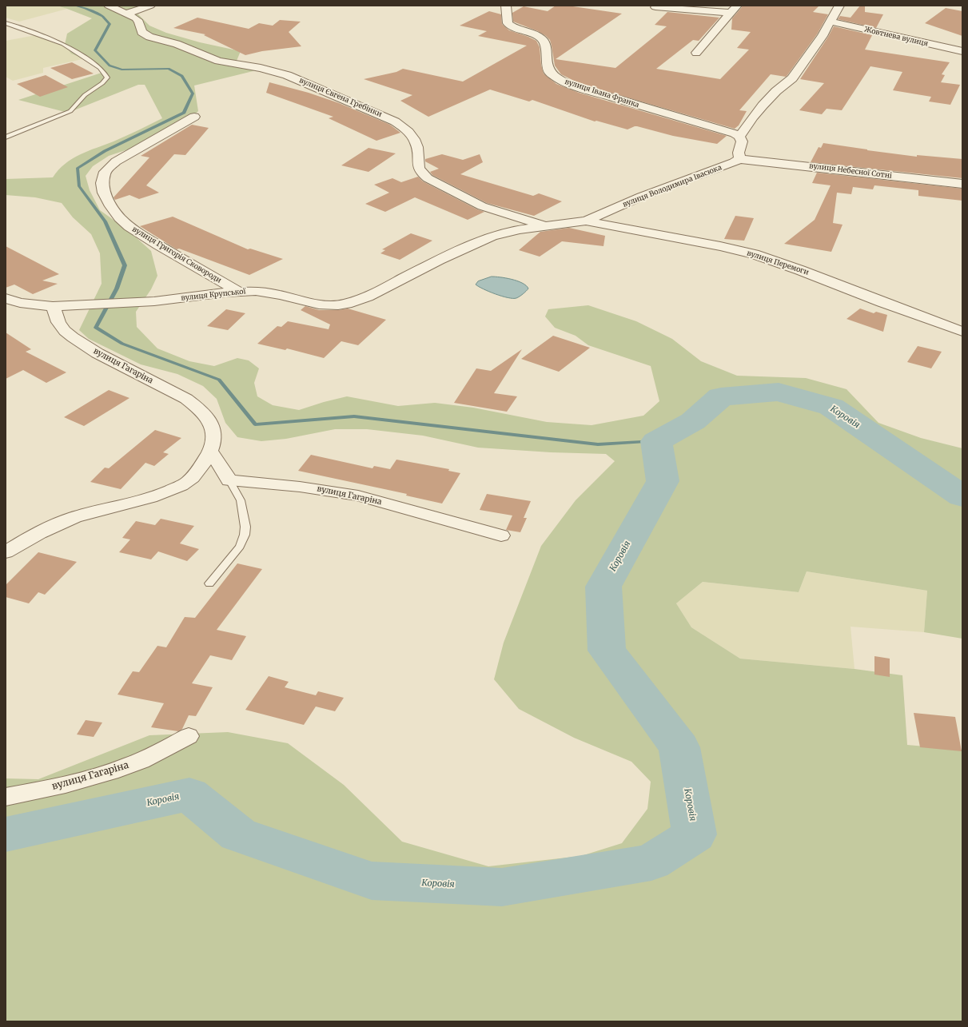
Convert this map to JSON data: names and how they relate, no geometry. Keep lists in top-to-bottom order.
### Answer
{
  "streets": {
    "street": [
      "Жовтнева вулиця",
      "вулиця Івана Франка",
      "вулиця Євгена Гребінки",
      "вулиця Небесної Сотні",
      "вулиця Володимира Івасюка",
      "вулиця Григорія Сковороди",
      "вулиця Перемоги",
      "вулиця Крупської",
      "вулиця Гагаріна"
    ]
  },
  "crossings": [
    ["вулиця Євгена Гребінки", "вулиця Крупської"],
    ["вулиця Небесної Сотні", "вулиця Володимира Івасюка"],
    ["вулиця Володимира Івасюка", "вулиця Перемоги"],
    ["вулиця Володимира Івасюка", "вулиця Крупської"],
    ["вулиця Григорія Сковороди", "вулиця Крупської"],
    ["вулиця Перемоги", "вулиця Крупської"],
    ["вулиця Крупської", "вулиця Гагаріна"]
  ],
  "water": ["Коровія"]
}
